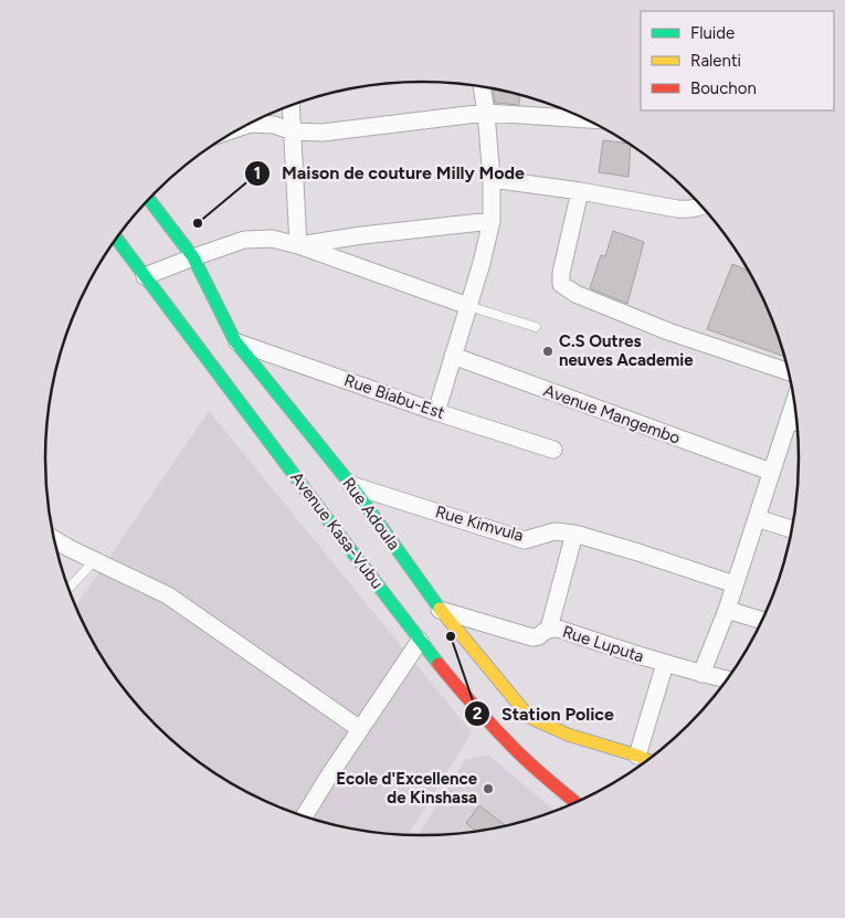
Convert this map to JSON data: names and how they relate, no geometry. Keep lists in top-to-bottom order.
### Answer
{
  "streets": {
    "street": [
      "Rue Biabu-Est",
      "Avenue Mangembo",
      "Rue Adoula",
      "Rue Kimvula",
      "Avenue Kasa-Vubu",
      "Rue Luputa"
    ]
  },
  "crossings": [
    ["Rue Biabu-Est", "Rue Adoula"],
    ["Rue Adoula", "Rue Kimvula"],
    ["Rue Adoula", "Rue Luputa"]
  ],
  "places": [
    "Maison de couture Milly Mode",
    "C.S Outres neuves Academie",
    "Station Police",
    "Ecole d'Excellence de Kinshasa"
  ],
  "legend": ["Fluide", "Ralenti", "Bouchon"]
}
